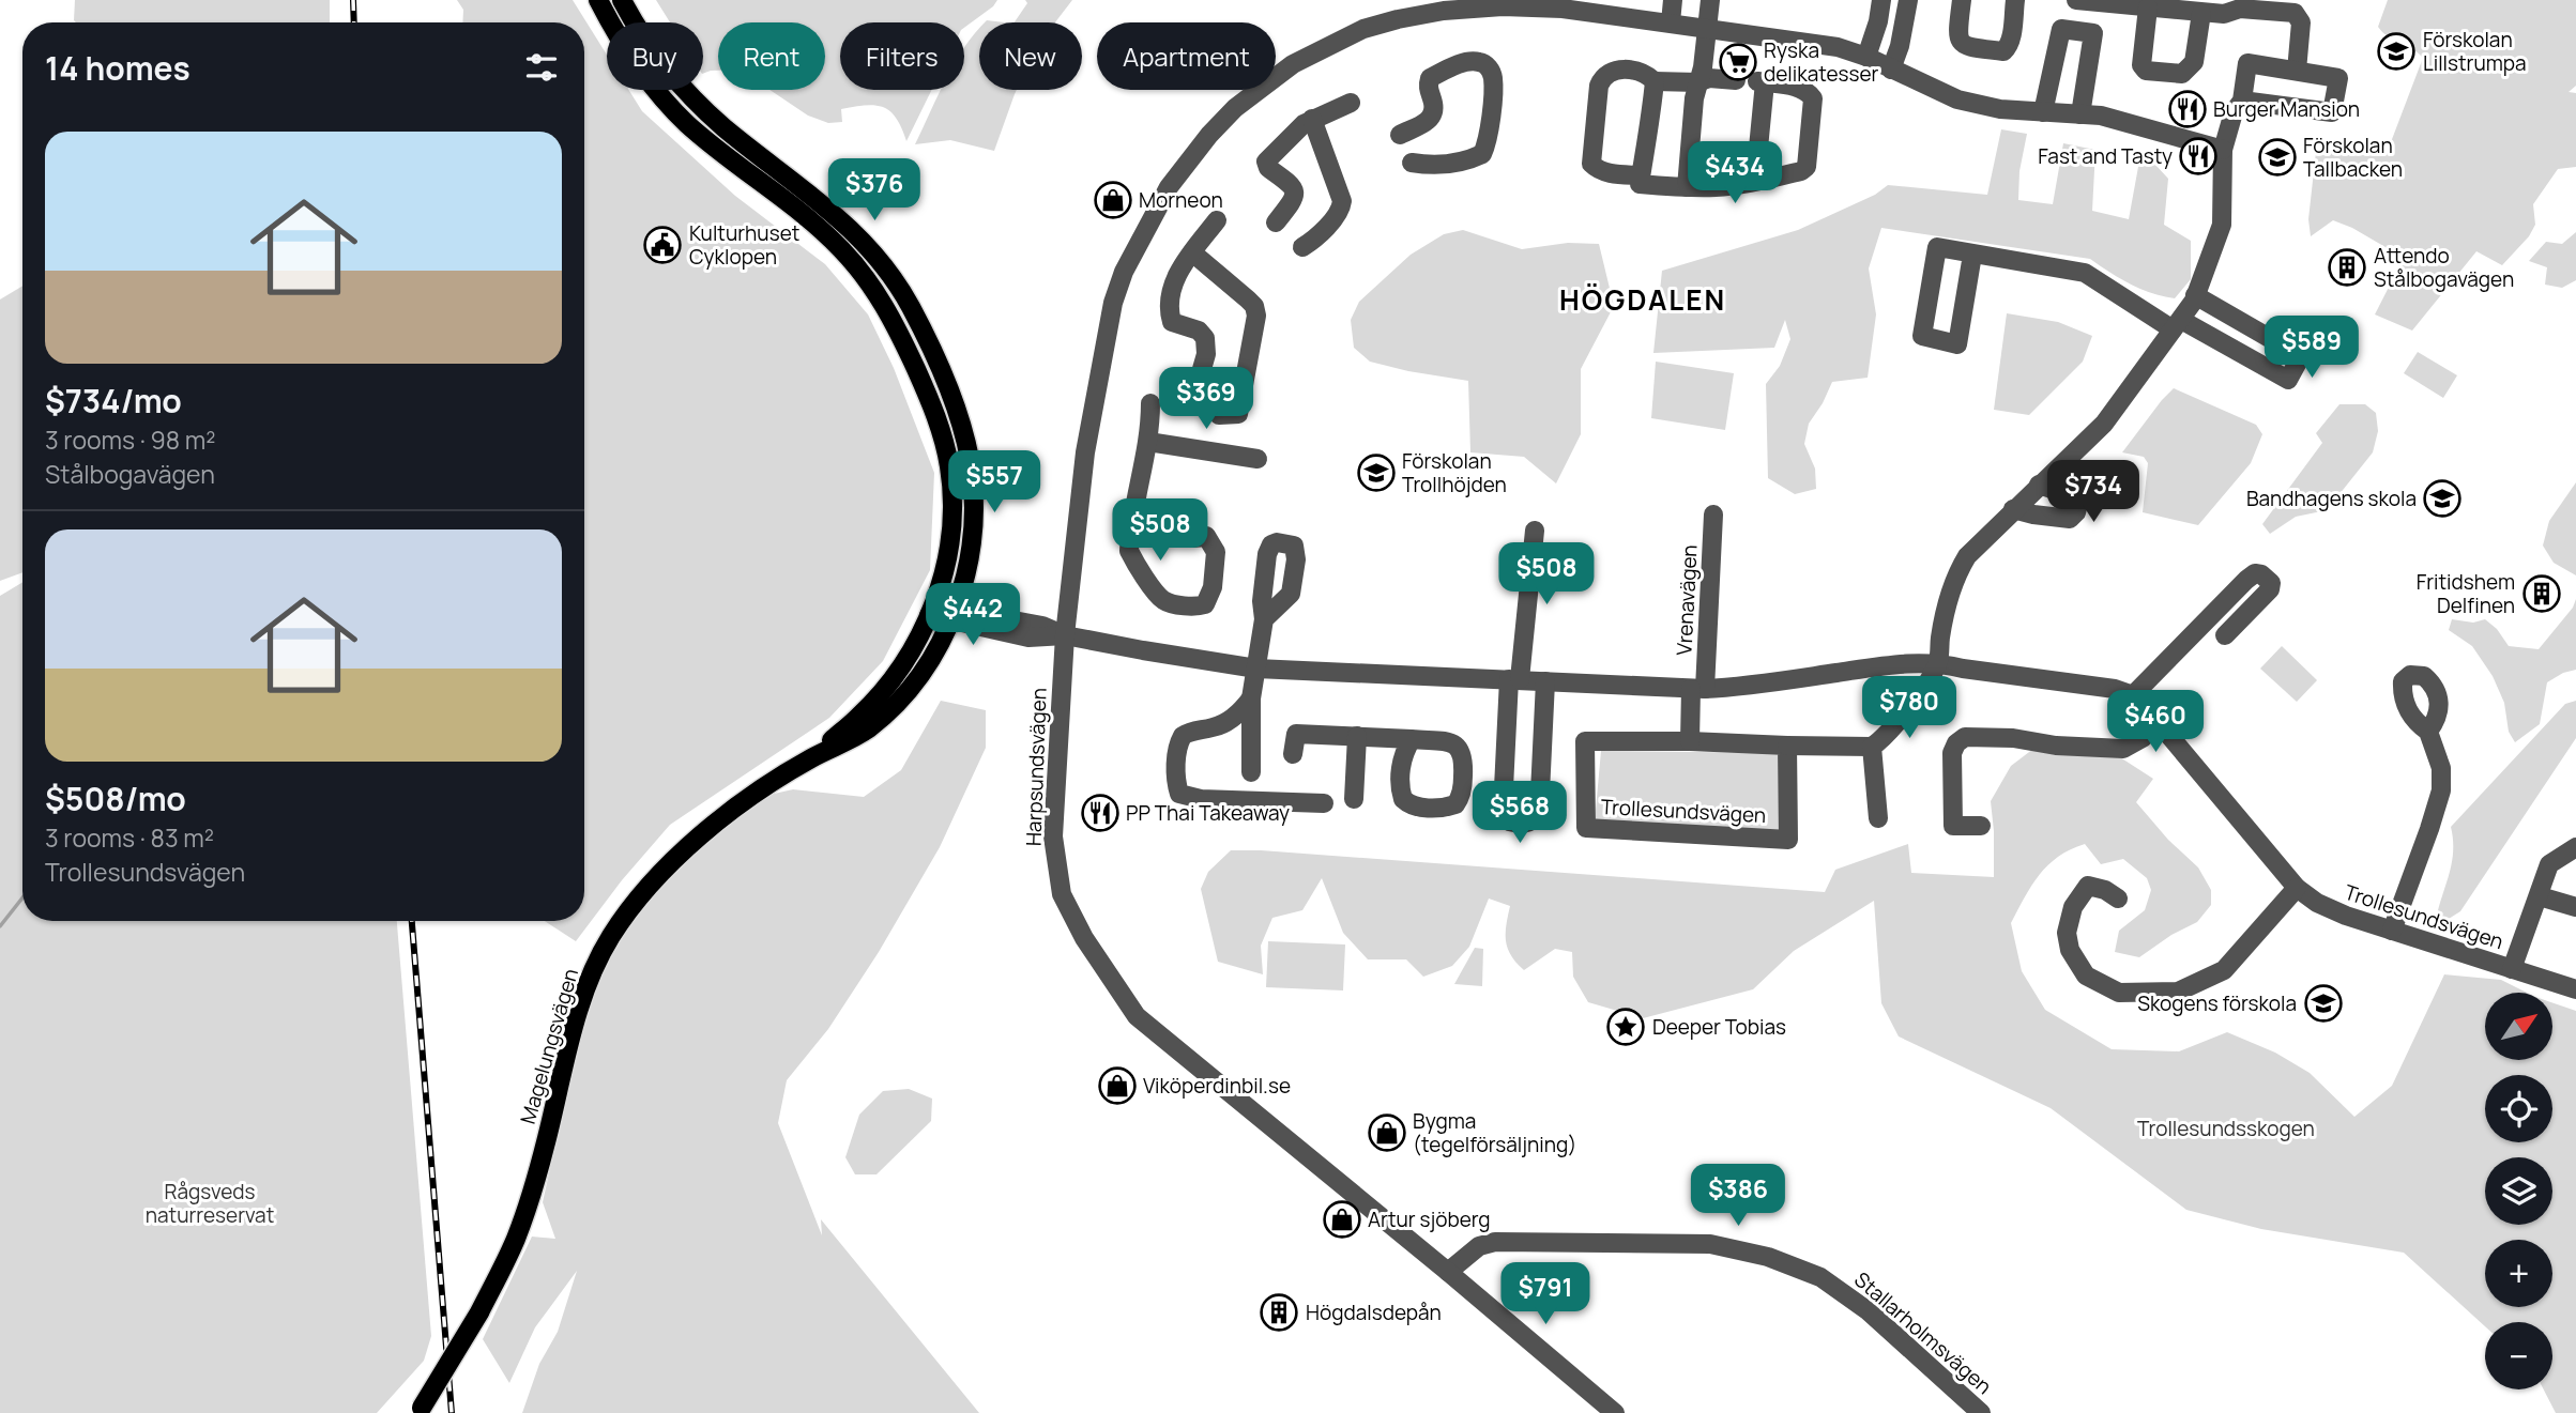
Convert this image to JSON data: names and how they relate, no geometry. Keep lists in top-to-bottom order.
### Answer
{
  "streets": {
    "main road": ["Magelungsvägen"],
    "street": [
      "Vrenavägen",
      "Harpsundsvägen",
      "Trollesundsvägen",
      "Stallarholmsvägen"
    ]
  },
  "crossings": [
    ["Harpsundsvägen", "Stallarholmsvägen"]
  ],
  "districts": ["HÖGDALEN"],
  "parks": ["Trollesundsskogen", "Rågsveds naturreservat"],
  "places": {
    "school or university": [
      "Förskolan Lillstrumpa",
      "Förskolan Tallbacken",
      "Förskolan Trollhöjden",
      "Bandhagens skola",
      "Skogens förskola"
    ],
    "supermarket": ["Ryska delikatesser"],
    "restaurant": ["Burger Mansion", "Fast and Tasty", "PP Thai Takeaway"],
    "shop": [
      "Morneon",
      "Viköperdinbil.se",
      "Bygma (tegelförsäljning)",
      "Artur sjöberg"
    ],
    "public building": ["Kulturhuset Cyklopen"],
    "building": ["Attendo Stålbogavägen", "Fritidshem Delfinen", "Högdalsdepån"],
    "place": ["Deeper Tobias"]
  },
  "north": "top right",
  "page": {
    "chip": [
      "Buy",
      "Rent",
      "Filters",
      "New",
      "Apartment"
    ],
    "heading": "14 homes",
    "list": [
      {
        "name": "$734/mo",
        "note": "3 rooms · 98 m² · Stålbogavägen"
      },
      {
        "name": "$508/mo",
        "note": "3 rooms · 83 m² · Trollesundsvägen"
      }
    ],
    "price": [
      "$434",
      "$376",
      "$589",
      "$369",
      "$557",
      "$734",
      "$508",
      "$508",
      "$442",
      "$780",
      "$460",
      "$568",
      "$386",
      "$791"
    ],
    "map_buttons": ["+", "−"]
  }
}
